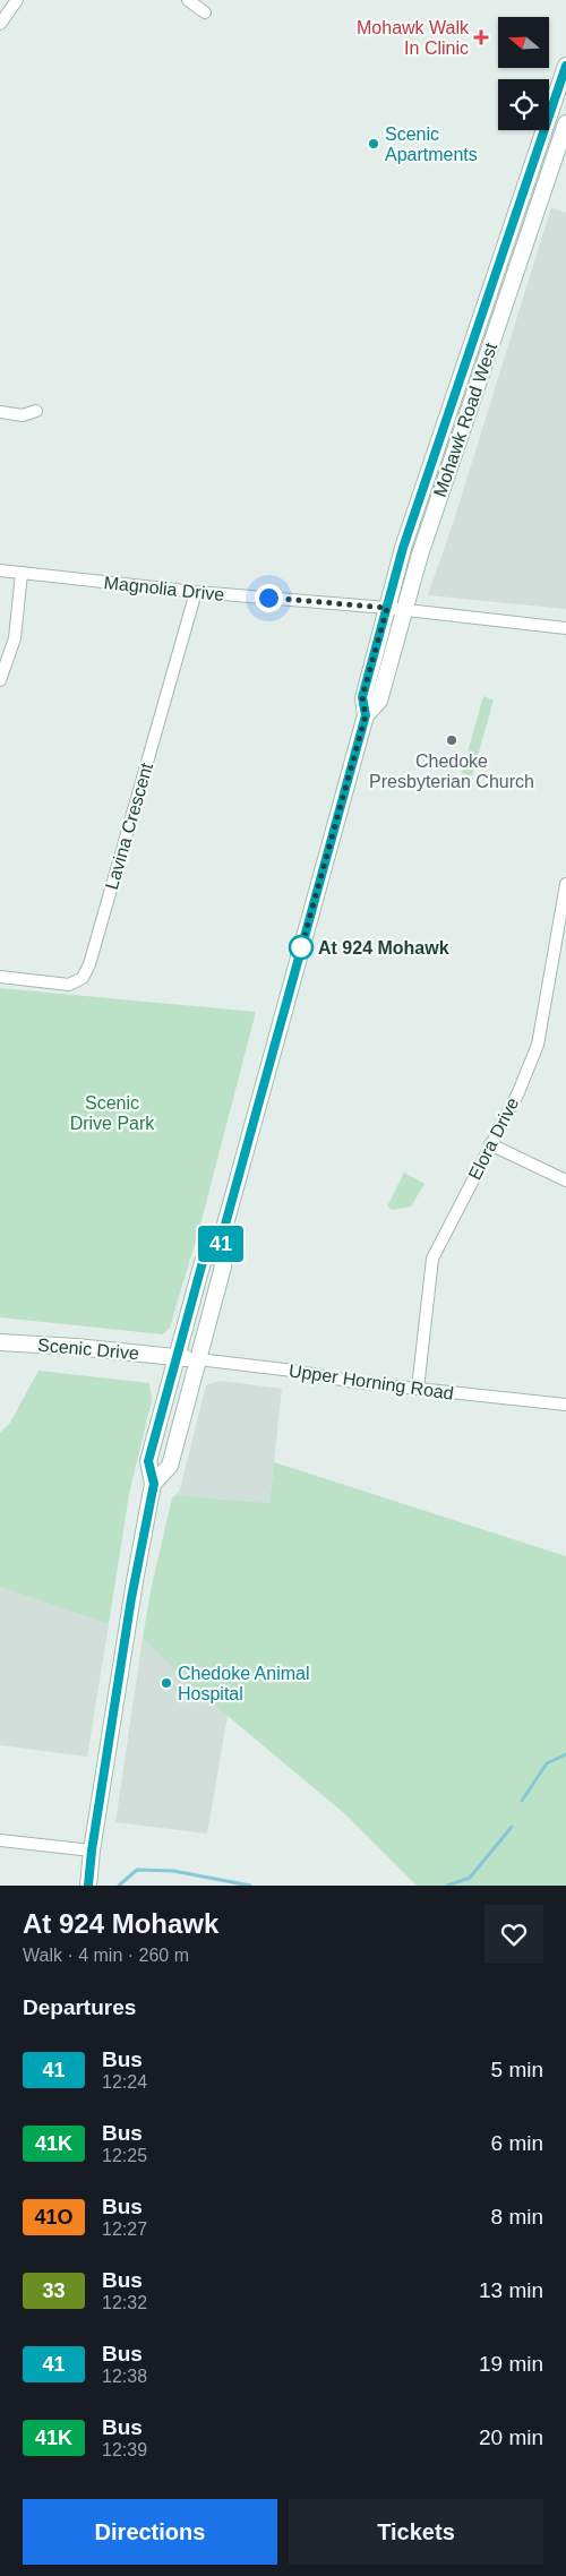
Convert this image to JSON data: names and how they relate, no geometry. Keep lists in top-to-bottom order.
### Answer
{
  "streets": {
    "main road": ["Mohawk Road West", "Scenic Drive", "Upper Horning Road"],
    "street": ["Magnolia Drive", "Lavina Crescent", "Elora Drive"]
  },
  "crossings": [
    ["Mohawk Road West", "Magnolia Drive"],
    ["Mohawk Road West", "Scenic Drive"],
    ["Mohawk Road West", "Upper Horning Road"],
    ["Magnolia Drive", "Lavina Crescent"],
    ["Elora Drive", "Upper Horning Road"],
    ["Scenic Drive", "Upper Horning Road"]
  ],
  "parks": ["Scenic Drive Park"],
  "places": {
    "health": ["Mohawk Walk In Clinic"],
    "other": [
      "Scenic Apartments",
      "Chedoke Presbyterian Church",
      "At 924 Mohawk",
      "Chedoke Animal Hospital"
    ]
  },
  "lines": ["bus line 41"],
  "north": "left",
  "page": {
    "on_map": "41",
    "heading": [
      ["At 924 Mohawk", "Walk · 4 min · 260 m"],
      "Departures"
    ],
    "list": [
      {
        "mark": "41",
        "name": "Bus",
        "note": "12:24",
        "value": "5 min"
      },
      {
        "mark": "41K",
        "name": "Bus",
        "note": "12:25",
        "value": "6 min"
      },
      {
        "mark": "41O",
        "name": "Bus",
        "note": "12:27",
        "value": "8 min"
      },
      {
        "mark": "33",
        "name": "Bus",
        "note": "12:32",
        "value": "13 min"
      },
      {
        "mark": "41",
        "name": "Bus",
        "note": "12:38",
        "value": "19 min"
      },
      {
        "mark": "41K",
        "name": "Bus",
        "note": "12:39",
        "value": "20 min"
      }
    ],
    "buttons": ["Directions", "Tickets"]
  }
}
